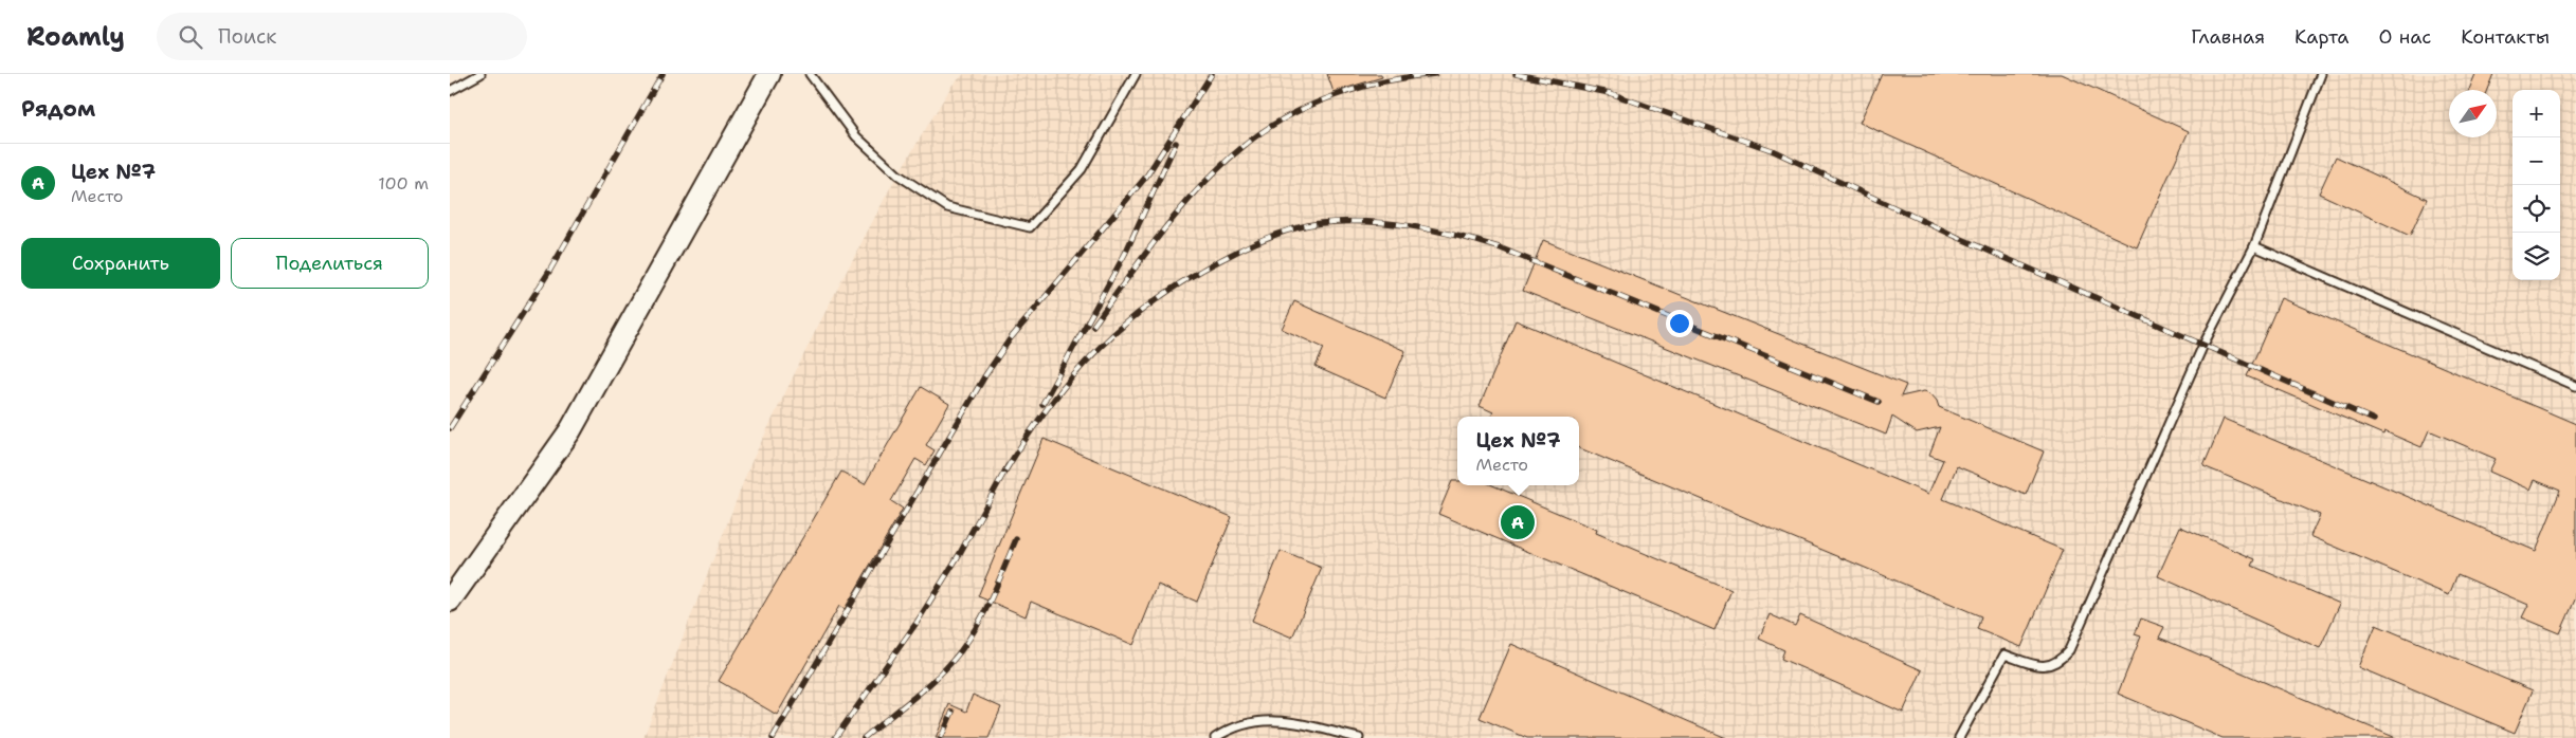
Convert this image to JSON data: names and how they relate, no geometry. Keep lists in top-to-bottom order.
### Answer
{
  "north": "top right",
  "page": {
    "header": "Roamly",
    "search": "Поиск",
    "nav": [
      "Главная",
      "Карта",
      "О нас",
      "Контакты"
    ],
    "heading": "Рядом",
    "map_buttons": ["+", "−"],
    "list": [
      {
        "mark": "A",
        "name": "Цех №7",
        "note": "Место",
        "value": "100 m"
      }
    ],
    "buttons": ["Сохранить", "Поделиться"],
    "popup": ["Цех №7", "Место"],
    "pins": "A"
  }
}
